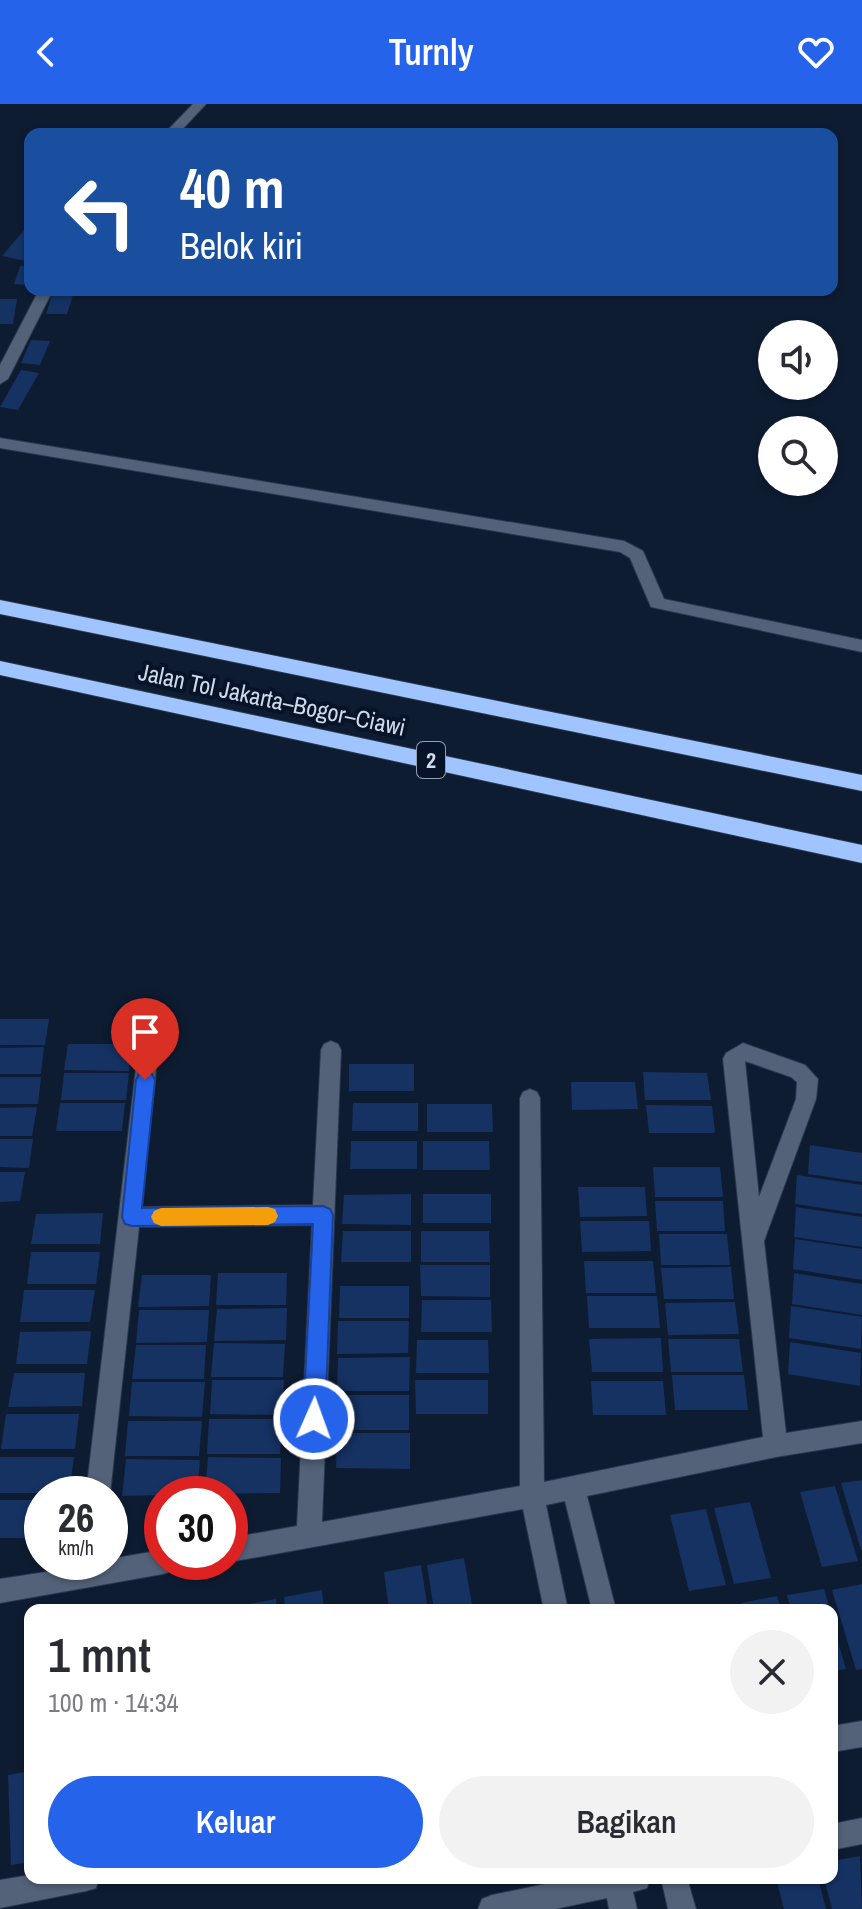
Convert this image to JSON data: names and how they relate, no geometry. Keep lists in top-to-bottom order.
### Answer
{
  "streets": {
    "highway": ["Jalan Tol Jakarta–Bogor–Ciawi", "2"]
  },
  "page": {
    "header": "Turnly",
    "turn": ["40 m", "Belok kiri"],
    "speed": "26 km/h",
    "limit": "30",
    "heading": ["1 mnt", "100 m · 14:34"],
    "buttons": ["Keluar", "Bagikan"]
  }
}
